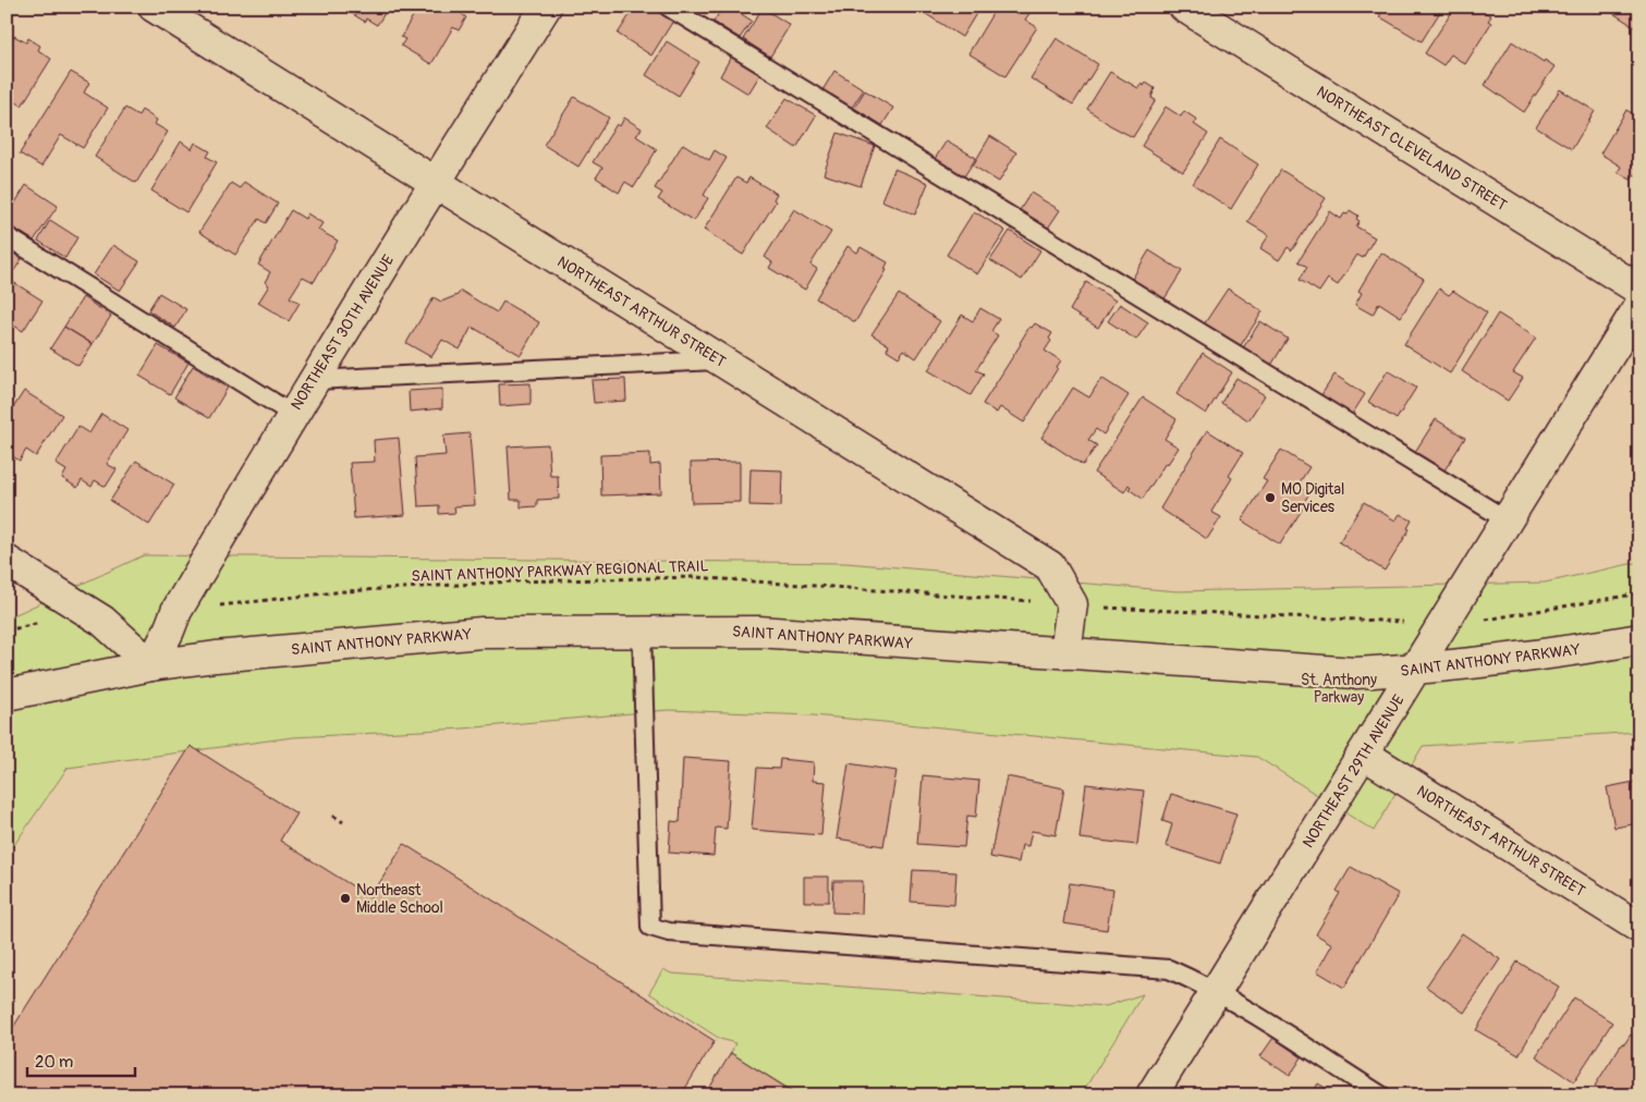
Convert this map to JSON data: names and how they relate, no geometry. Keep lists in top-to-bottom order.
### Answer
{
  "streets": {
    "street": [
      "NORTHEAST CLEVELAND STREET",
      "NORTHEAST ARTHUR STREET",
      "NORTHEAST 30TH AVENUE",
      "SAINT ANTHONY PARKWAY",
      "NORTHEAST 29TH AVENUE"
    ],
    "path": ["SAINT ANTHONY PARKWAY REGIONAL TRAIL"]
  },
  "crossings": [
    ["NORTHEAST ARTHUR STREET", "NORTHEAST 30TH AVENUE"],
    ["NORTHEAST ARTHUR STREET", "SAINT ANTHONY PARKWAY"],
    ["NORTHEAST ARTHUR STREET", "NORTHEAST 29TH AVENUE"],
    ["NORTHEAST 30TH AVENUE", "SAINT ANTHONY PARKWAY"],
    ["SAINT ANTHONY PARKWAY", "NORTHEAST 29TH AVENUE"]
  ],
  "parks": ["St. Anthony Parkway"],
  "places": ["MO Digital Services", "Northeast Middle School"],
  "scale_bar": "20 m"
}
